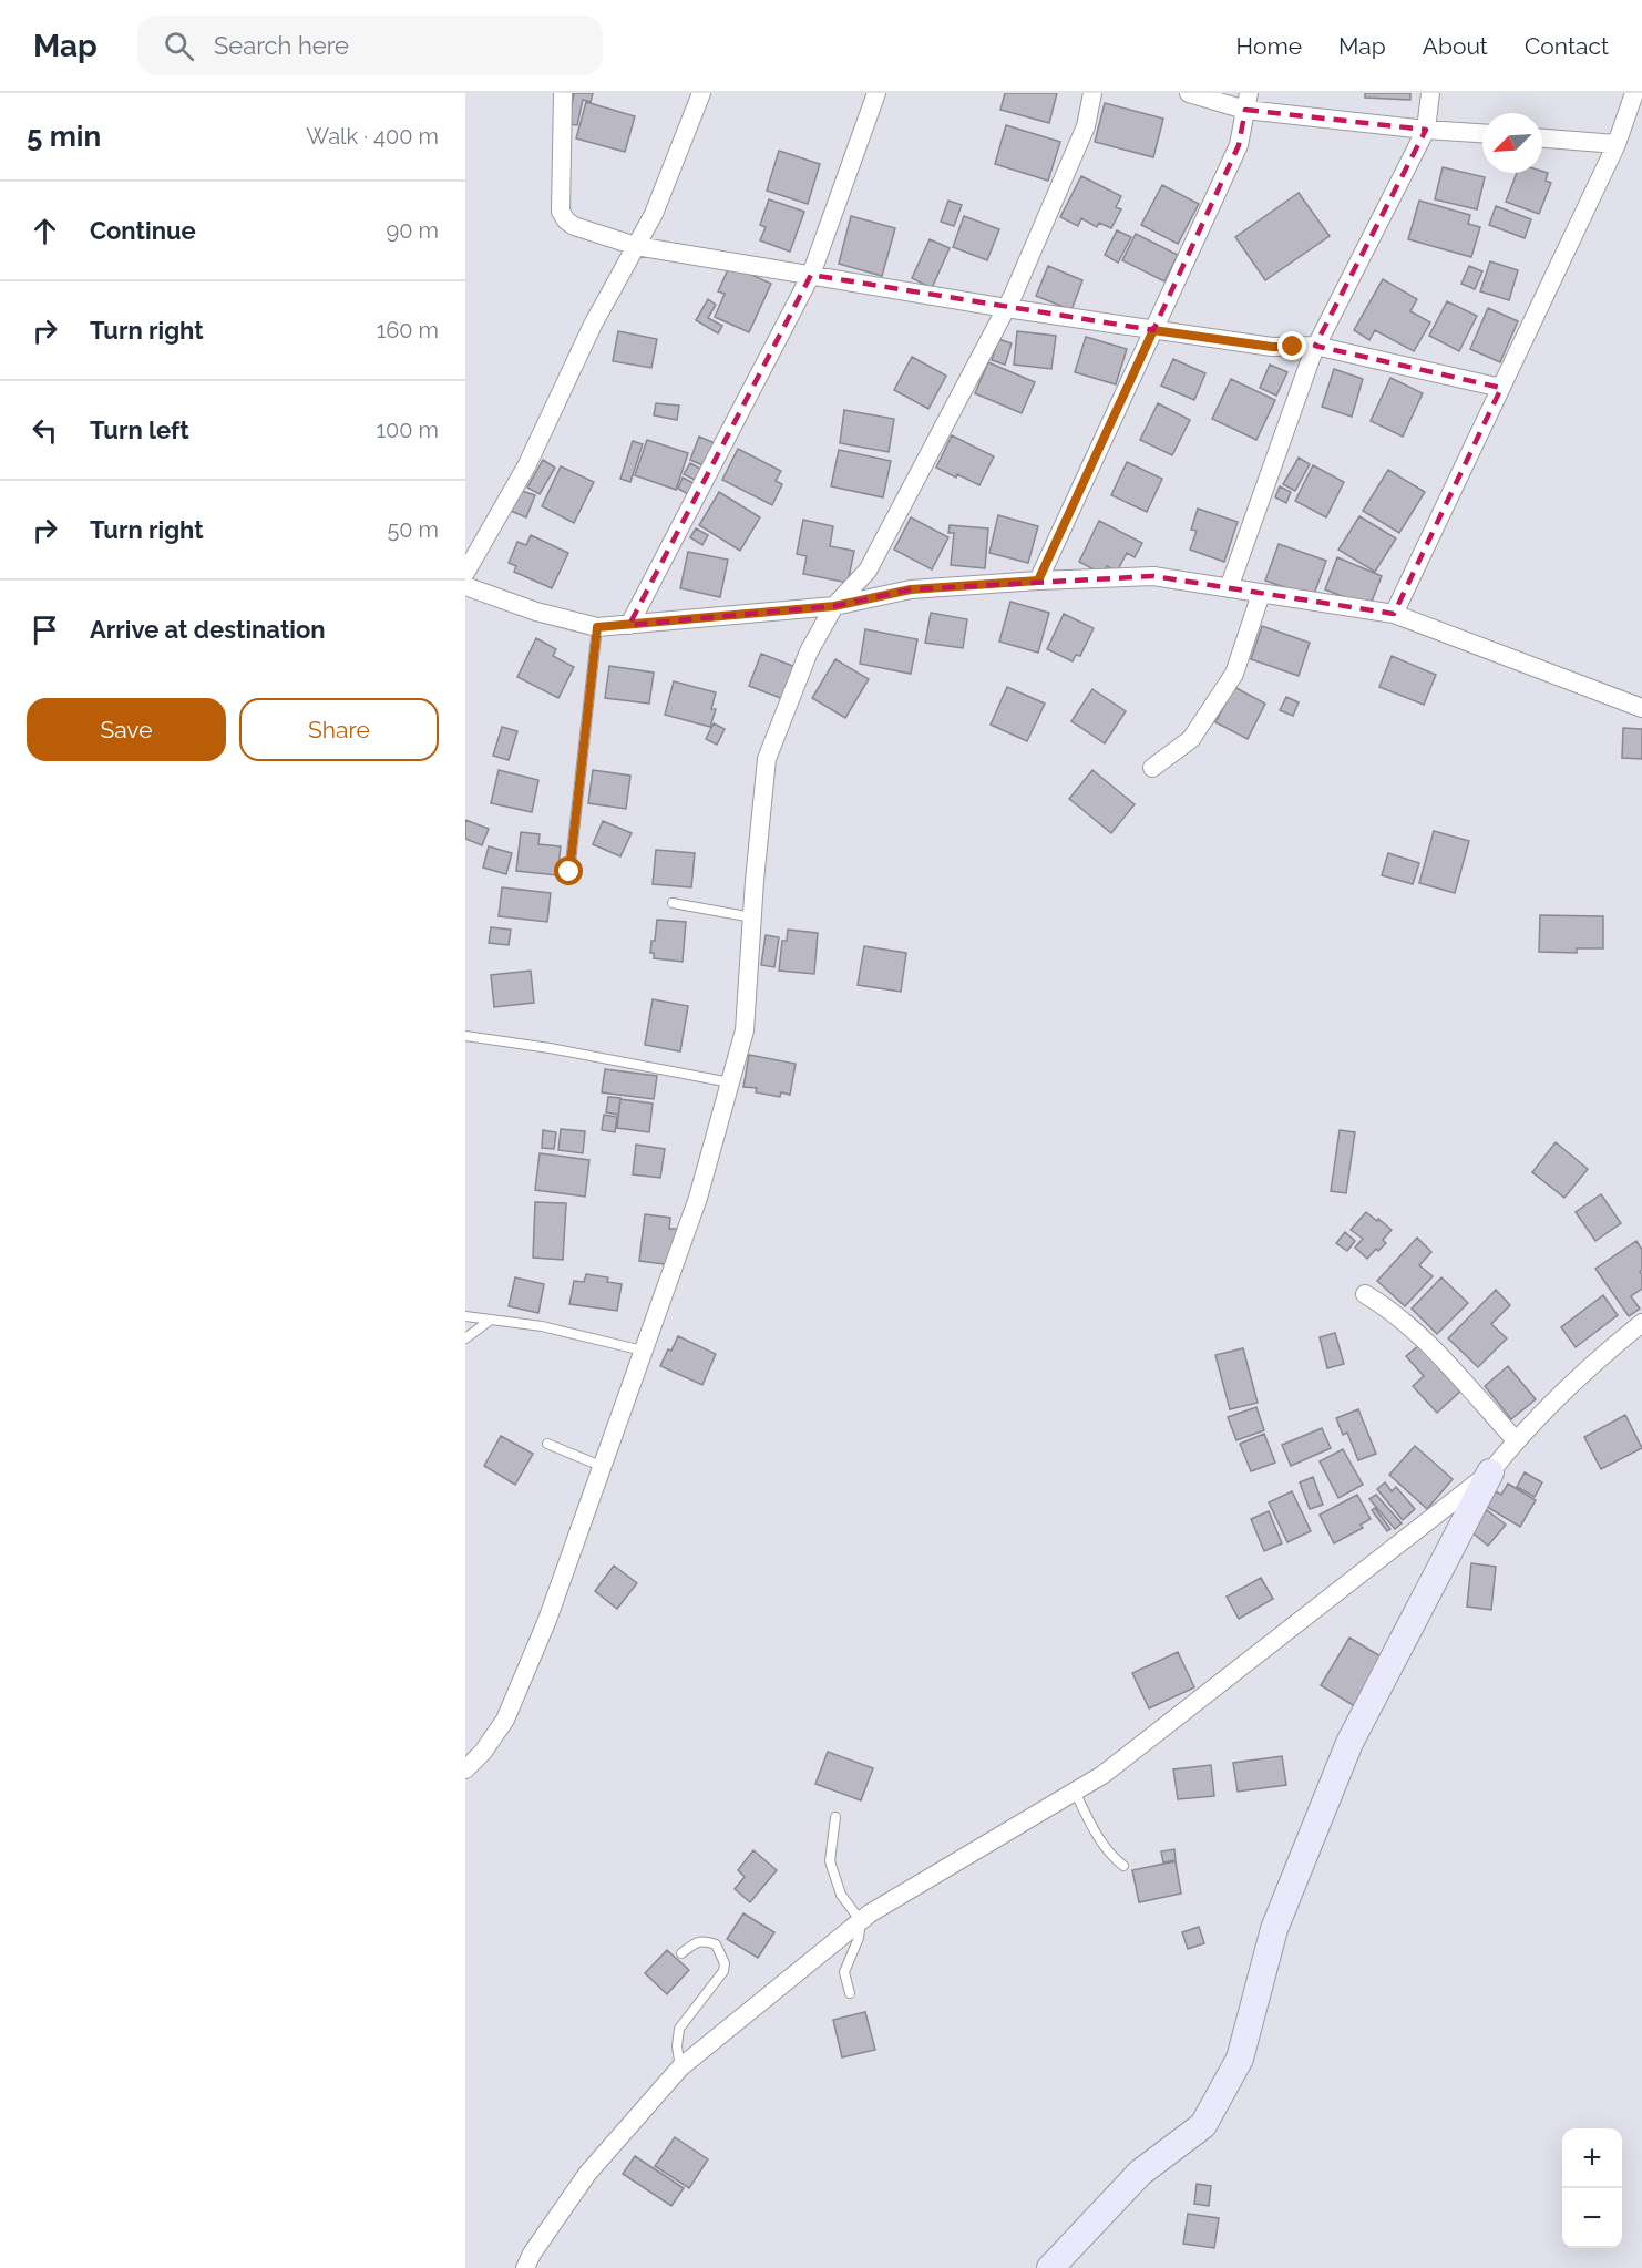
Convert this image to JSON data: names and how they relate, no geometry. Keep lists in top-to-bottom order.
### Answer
{
  "north": "bottom left",
  "page": {
    "header": "Map",
    "search": "Search here",
    "nav": [
      "Home",
      "Map",
      "About",
      "Contact"
    ],
    "heading": ["5 min", "Walk · 400 m"],
    "list": [
      ["Continue", "90 m"],
      ["Turn right", "160 m"],
      ["Turn left", "100 m"],
      ["Turn right", "50 m"],
      "Arrive at destination"
    ],
    "buttons": ["Save", "Share"],
    "map_buttons": ["+", "−"]
  }
}
